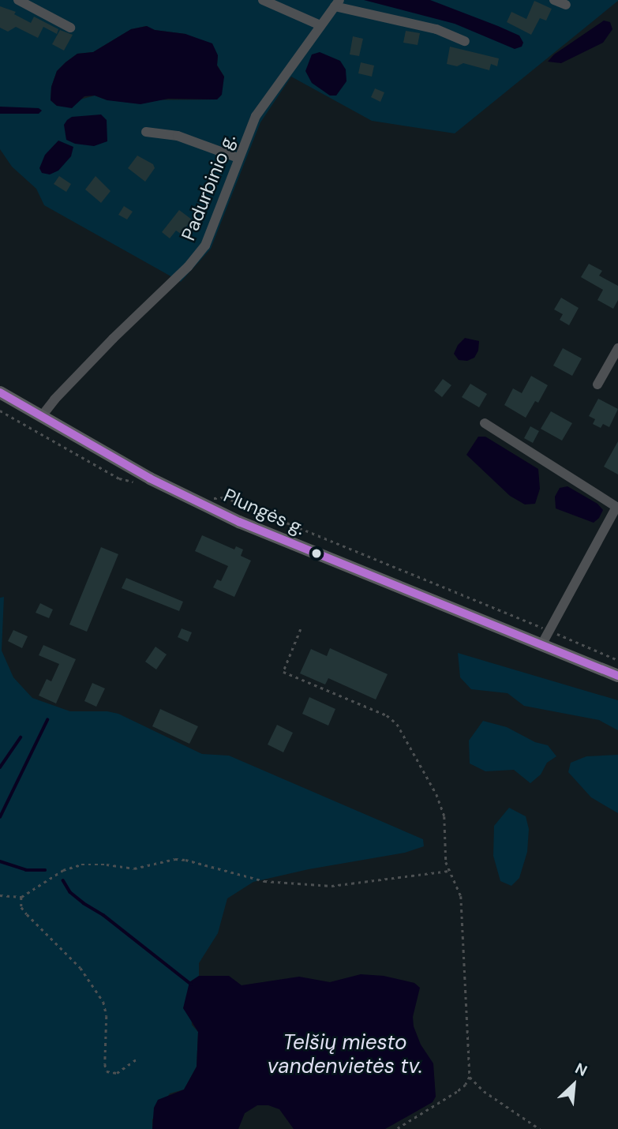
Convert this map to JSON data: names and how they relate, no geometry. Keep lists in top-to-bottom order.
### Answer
{
  "streets": {
    "main road": ["Plungės g."],
    "street": ["Padurbinio g."]
  },
  "crossings": [
    ["Padurbinio g.", "Plungės g."]
  ],
  "water": ["Telšių miesto vandenvietės tv."],
  "north": "top right"
}
